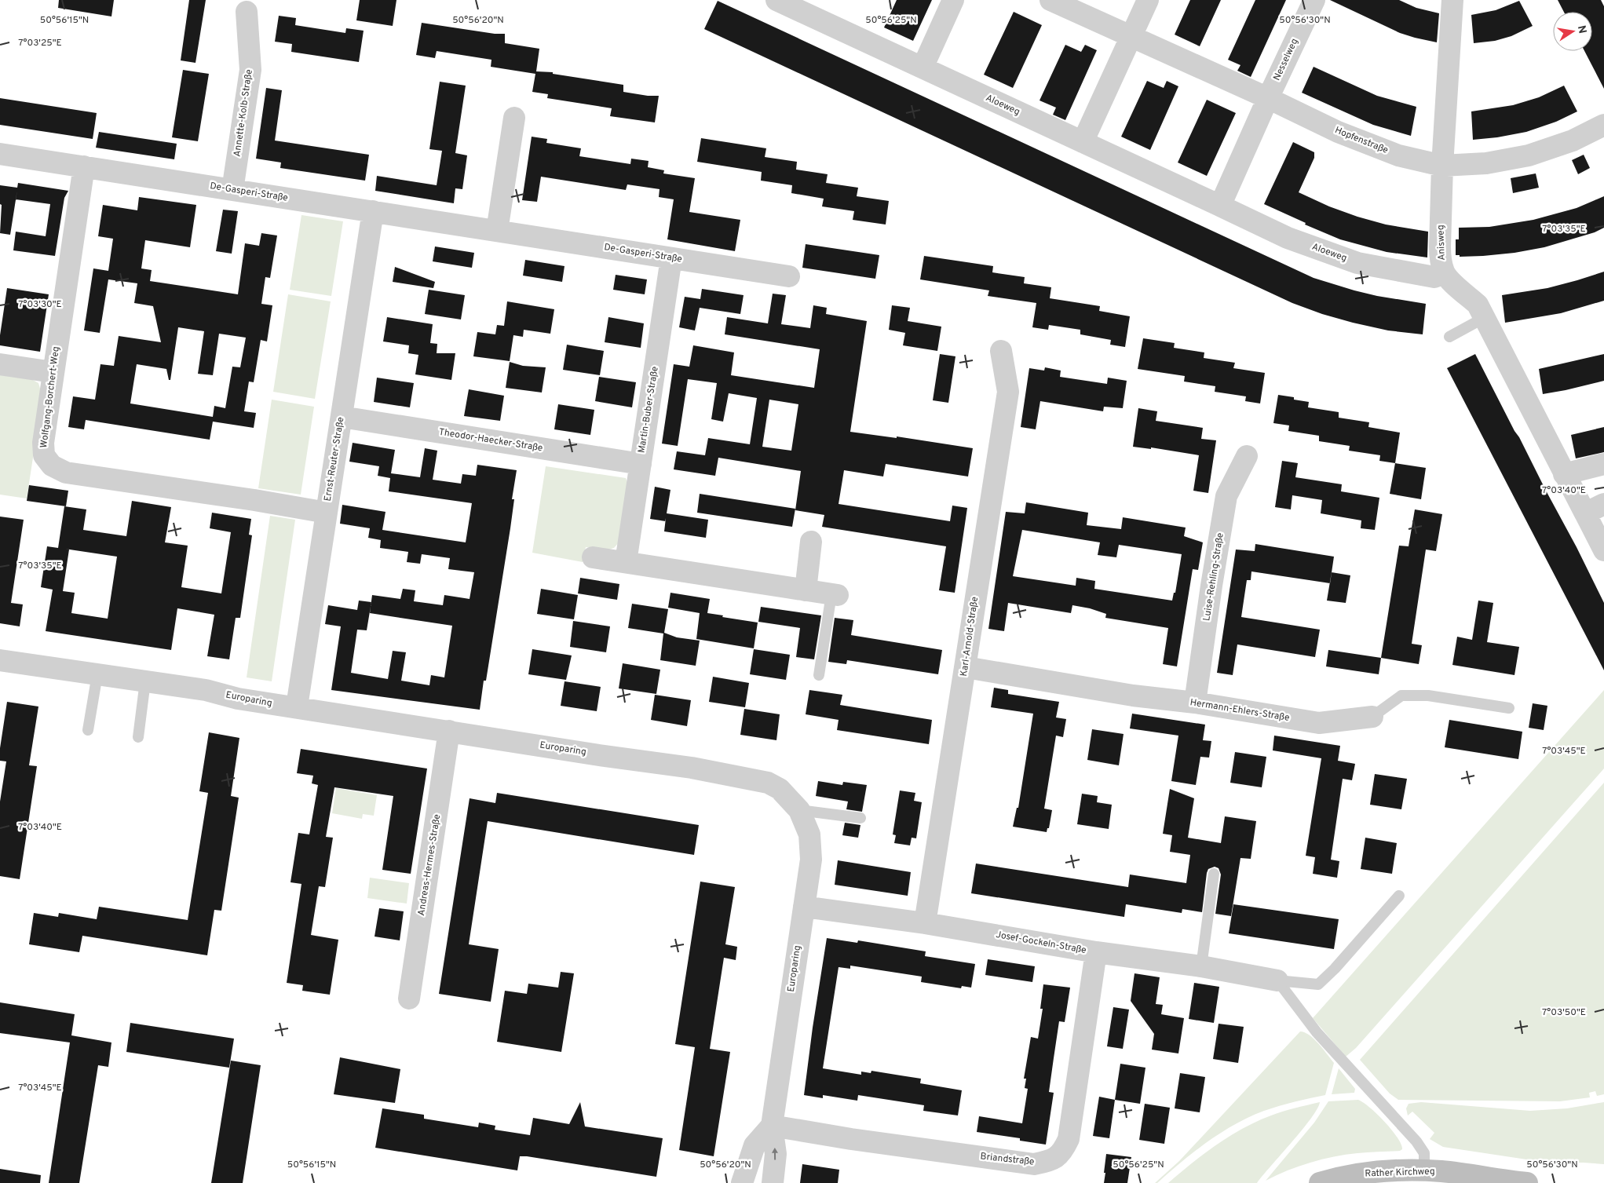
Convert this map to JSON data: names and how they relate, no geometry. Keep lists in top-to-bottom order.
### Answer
{
  "streets": {
    "main road": ["Rather Kirchweg"],
    "street": [
      "Nesselweg",
      "Aloeweg",
      "Annette-Kolb-Straße",
      "Hopfenstraße",
      "De-Gasperi-Straße",
      "Anisweg",
      "Wolfgang-Borchert-Weg",
      "Martin-Buber-Straße",
      "Theodor-Haecker-Straße",
      "Ernst-Reuter-Straße",
      "Luise-Rehling-Straße",
      "Karl-Arnold-Straße",
      "Europaring",
      "Hermann-Ehlers-Straße",
      "Andreas-Hermes-Straße",
      "Josef-Gockeln-Straße",
      "Briandstraße"
    ]
  },
  "crossings": [
    ["Nesselweg", "Hopfenstraße"],
    ["Aloeweg", "Anisweg"],
    ["Annette-Kolb-Straße", "De-Gasperi-Straße"],
    ["Hopfenstraße", "Anisweg"],
    ["De-Gasperi-Straße", "Wolfgang-Borchert-Weg"],
    ["De-Gasperi-Straße", "Martin-Buber-Straße"],
    ["De-Gasperi-Straße", "Ernst-Reuter-Straße"],
    ["Wolfgang-Borchert-Weg", "Ernst-Reuter-Straße"],
    ["Martin-Buber-Straße", "Theodor-Haecker-Straße"],
    ["Theodor-Haecker-Straße", "Ernst-Reuter-Straße"],
    ["Ernst-Reuter-Straße", "Europaring"],
    ["Luise-Rehling-Straße", "Hermann-Ehlers-Straße"],
    ["Karl-Arnold-Straße", "Hermann-Ehlers-Straße"],
    ["Karl-Arnold-Straße", "Josef-Gockeln-Straße"],
    ["Europaring", "Andreas-Hermes-Straße"],
    ["Europaring", "Josef-Gockeln-Straße"],
    ["Europaring", "Briandstraße"],
    ["Josef-Gockeln-Straße", "Briandstraße"]
  ],
  "north": "right",
  "coordinates": [
    "50°56'15\"N",
    "50°56'20\"N",
    "50°56'25\"N",
    "50°56'30\"N",
    "7°03'25\"E",
    "7°03'35\"E",
    "7°03'30\"E",
    "7°03'40\"E",
    "7°03'45\"E",
    "7°03'50\"E"
  ]
}
